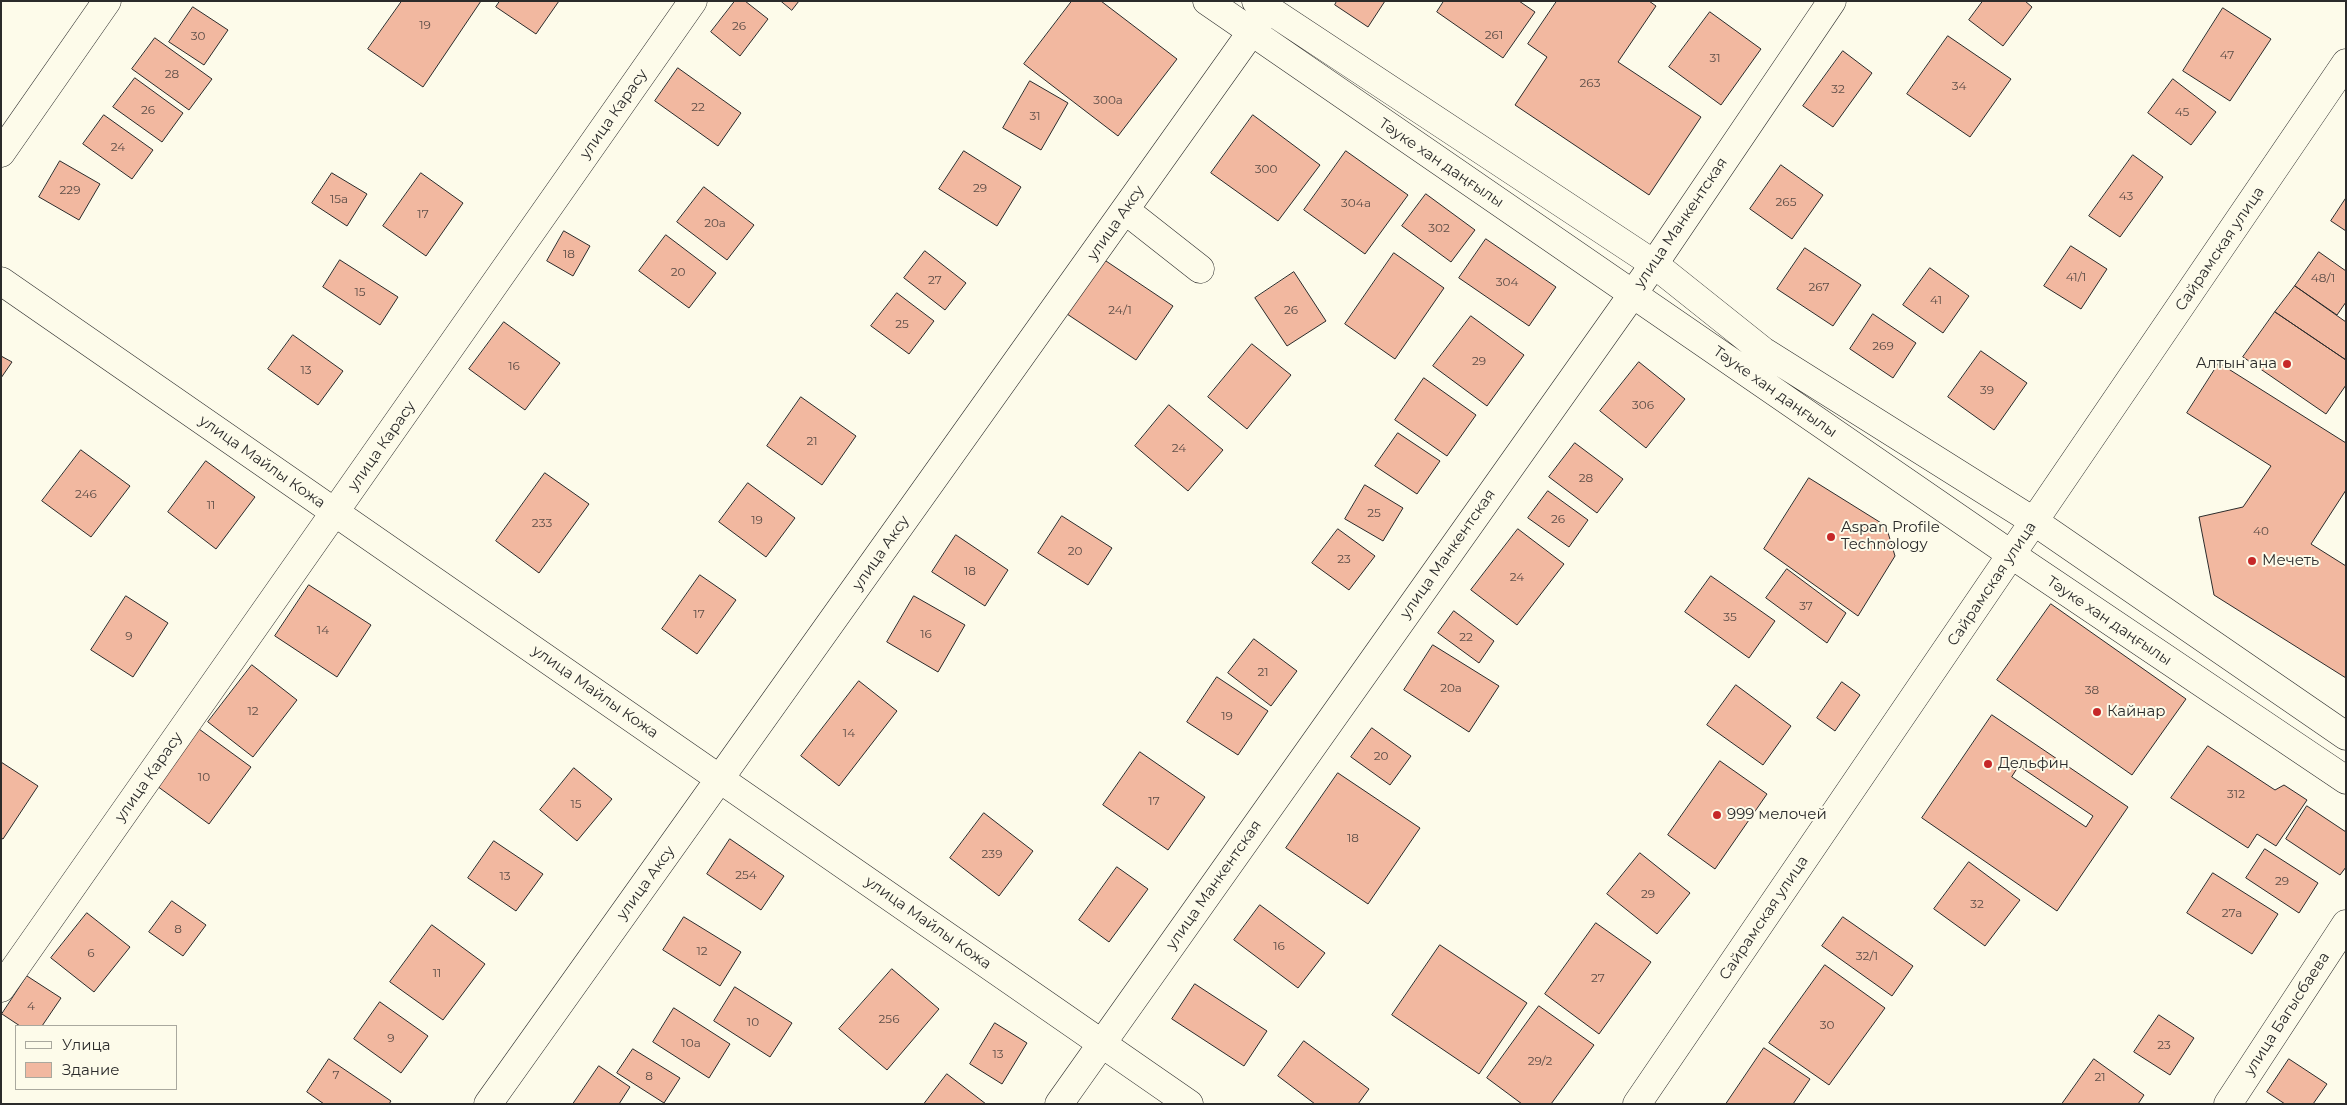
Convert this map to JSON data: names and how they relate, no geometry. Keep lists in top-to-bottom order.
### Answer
{
  "streets": {
    "street": [
      "улица Карасу",
      "Тәуке хан даңғылы",
      "улица Аксу",
      "улица Манкентская",
      "Сайрамская улица",
      "улица Майлы Кожа",
      "улица Багысбаева"
    ]
  },
  "crossings": [
    ["улица Карасу", "улица Майлы Кожа"],
    ["Тәуке хан даңғылы", "улица Аксу"],
    ["Тәуке хан даңғылы", "улица Манкентская"],
    ["Тәуке хан даңғылы", "Сайрамская улица"],
    ["улица Аксу", "улица Майлы Кожа"],
    ["улица Манкентская", "улица Майлы Кожа"]
  ],
  "places": [
    "Алтын ана",
    "Aspan Profile Technology",
    "Мечеть",
    "Кайнар",
    "Дельфин",
    "999 мелочей"
  ],
  "house_numbers": [
    "19",
    "26",
    "261",
    "30",
    "47",
    "31",
    "28",
    "263",
    "34",
    "32",
    "300а",
    "22",
    "26",
    "45",
    "31",
    "24",
    "300",
    "29",
    "229",
    "43",
    "15а",
    "265",
    "304а",
    "17",
    "20а",
    "302",
    "18",
    "20",
    "41/1",
    "48/1",
    "27",
    "304",
    "267",
    "15",
    "41",
    "24/1",
    "26",
    "25",
    "269",
    "29",
    "16",
    "13",
    "39",
    "306",
    "21",
    "24",
    "28",
    "246",
    "11",
    "25",
    "26",
    "19",
    "233",
    "40",
    "20",
    "23",
    "18",
    "24",
    "37",
    "17",
    "35",
    "14",
    "16",
    "9",
    "22",
    "21",
    "20а",
    "38",
    "12",
    "19",
    "14",
    "20",
    "10",
    "312",
    "17",
    "15",
    "18",
    "239",
    "254",
    "13",
    "29",
    "29",
    "32",
    "27а",
    "8",
    "16",
    "12",
    "6",
    "32/1",
    "11",
    "27",
    "4",
    "256",
    "10",
    "30",
    "9",
    "10а",
    "23",
    "13",
    "29/2",
    "7",
    "8",
    "21"
  ],
  "legend": ["Улица", "Здание"]
}
